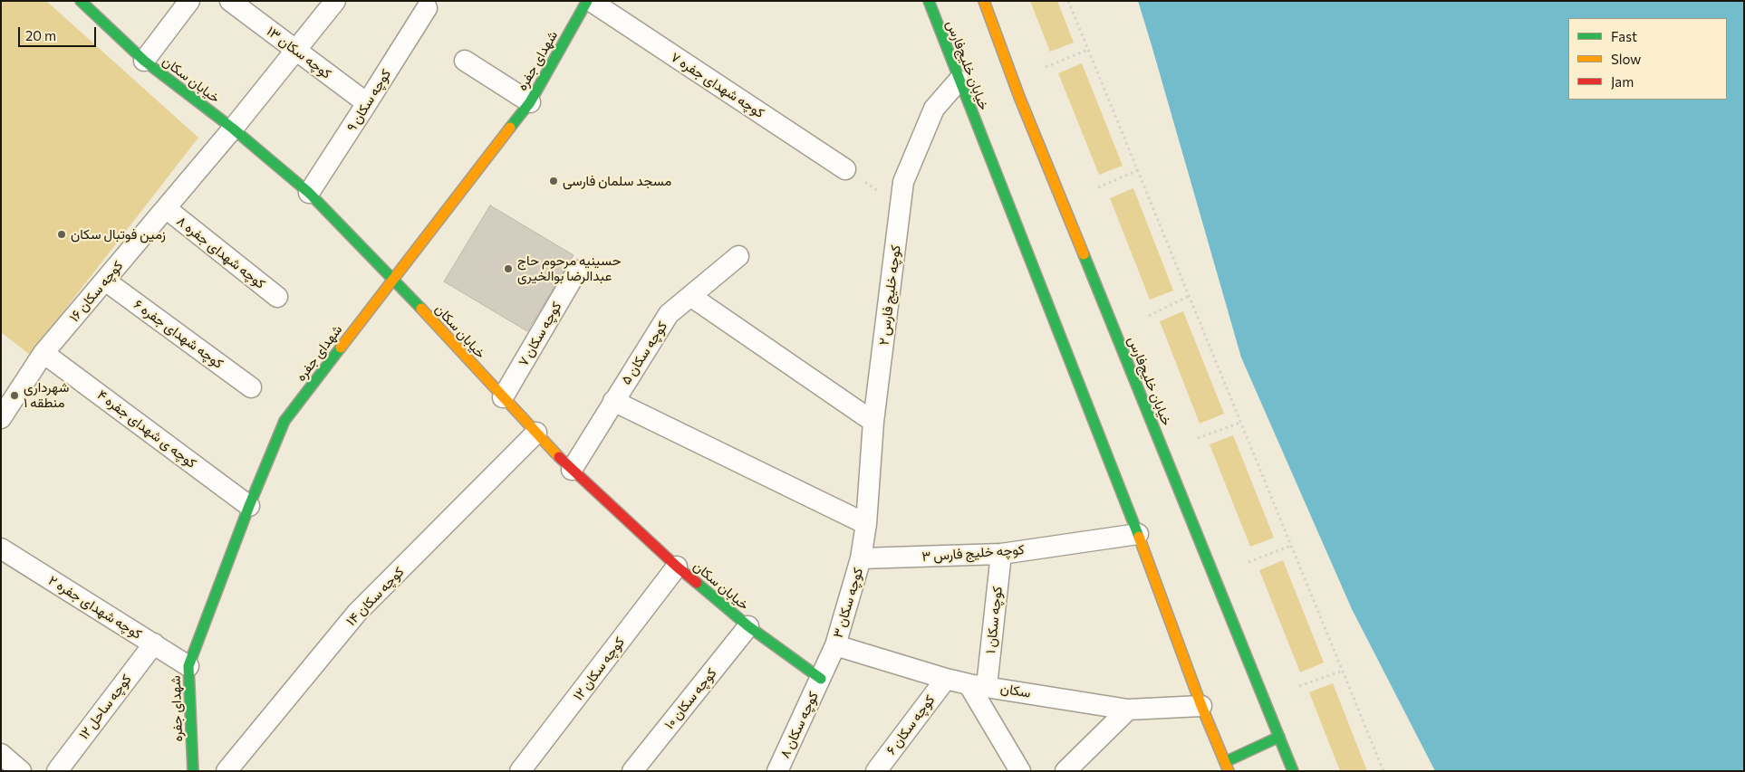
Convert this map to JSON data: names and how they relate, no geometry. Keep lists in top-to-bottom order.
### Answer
{
  "streets": {
    "street": [
      "کوچه سکان ۱۳",
      "شهدای جفره",
      "خیابان خلیج‌فارس",
      "خیابان سکان",
      "کوچه شهدای جفره ۷",
      "کوچه سکان ۹",
      "کوچه شهدای جفره ۸",
      "کوچه سکان ۱۶",
      "کوچه خلیج فارس ۲",
      "کوچه شهدای جفره ۶",
      "کوچه سکان ۷",
      "کوچه سکان ۵",
      "کوچه ی شهدای جفره ۴",
      "کوچه خلیج فارس ۳",
      "کوچه سکان ۱۴",
      "کوچه سکان ۳",
      "کوچه شهدای جفره ۲",
      "کوچه سکان ۱",
      "کوچه سکان ۱۲",
      "سکان",
      "کوچه سکان ۱۰",
      "کوچه ساحل ۱۲",
      "کوچه سکان ۸",
      "کوچه سکان ۶"
    ]
  },
  "crossings": [
    ["کوچه سکان ۱۳", "کوچه سکان ۹"],
    ["کوچه سکان ۱۳", "کوچه سکان ۱۶"],
    ["شهدای جفره", "خیابان سکان"],
    ["شهدای جفره", "کوچه ی شهدای جفره ۴"],
    ["شهدای جفره", "کوچه شهدای جفره ۲"],
    ["خیابان خلیج‌فارس", "کوچه خلیج فارس ۲"],
    ["خیابان خلیج‌فارس", "کوچه خلیج فارس ۳"],
    ["خیابان خلیج‌فارس", "سکان"],
    ["خیابان سکان", "کوچه سکان ۹"],
    ["خیابان سکان", "کوچه سکان ۱۶"],
    ["خیابان سکان", "کوچه سکان ۷"],
    ["خیابان سکان", "کوچه سکان ۵"],
    ["خیابان سکان", "کوچه سکان ۱۴"],
    ["خیابان سکان", "کوچه سکان ۳"],
    ["خیابان سکان", "کوچه سکان ۱۲"],
    ["خیابان سکان", "کوچه سکان ۱۰"],
    ["خیابان سکان", "کوچه سکان ۸"],
    ["کوچه شهدای جفره ۸", "کوچه سکان ۱۶"],
    ["کوچه سکان ۱۶", "کوچه شهدای جفره ۶"],
    ["کوچه سکان ۱۶", "کوچه ی شهدای جفره ۴"],
    ["کوچه خلیج فارس ۲", "کوچه سکان ۳"],
    ["کوچه خلیج فارس ۳", "کوچه سکان ۳"],
    ["کوچه خلیج فارس ۳", "کوچه سکان ۱"],
    ["کوچه سکان ۳", "سکان"],
    ["کوچه سکان ۳", "کوچه سکان ۸"],
    ["کوچه شهدای جفره ۲", "کوچه ساحل ۱۲"],
    ["کوچه سکان ۱", "سکان"],
    ["سکان", "کوچه سکان ۶"]
  ],
  "places": [
    "مسجد سلمان فارسی",
    "زمین فوتبال سکان",
    "حسینیه مرحوم حاج عبدالرضا بوالخیری",
    "شهرداری منطقه ١"
  ],
  "legend": ["Fast", "Slow", "Jam"],
  "scale_bar": "20 m"
}
